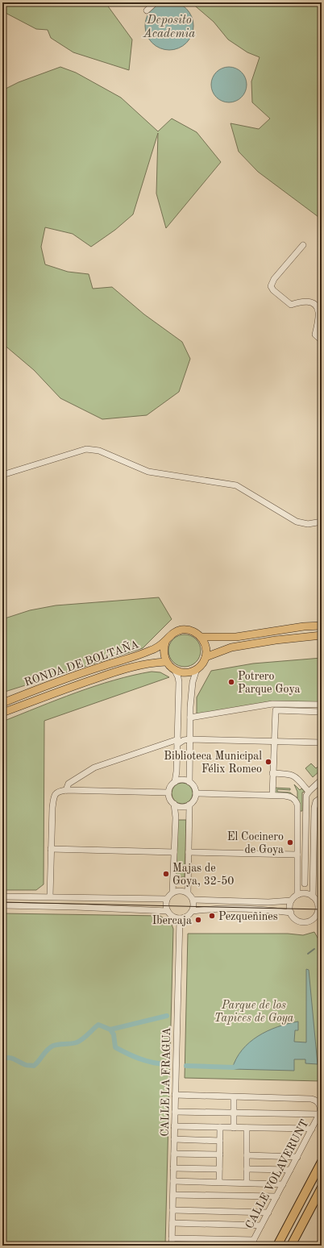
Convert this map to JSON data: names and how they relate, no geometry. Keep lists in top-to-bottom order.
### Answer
{
  "streets": {
    "main road": ["RONDA DE BOLTAÑA"],
    "street": ["CALLE LA FRAGUA", "CALLE VOLAVERUNT"]
  },
  "crossings": [
    ["CALLE LA FRAGUA", "CALLE VOLAVERUNT"]
  ],
  "water": ["Deposito Academia"],
  "parks": ["Parque de los Tapices de Goya"],
  "places": [
    "Potrero Parque Goya",
    "Biblioteca Municipal Félix Romeo",
    "El Cocinero de Goya",
    "Majas de Goya, 32-50",
    "Pezqueñines",
    "Ibercaja"
  ]
}
